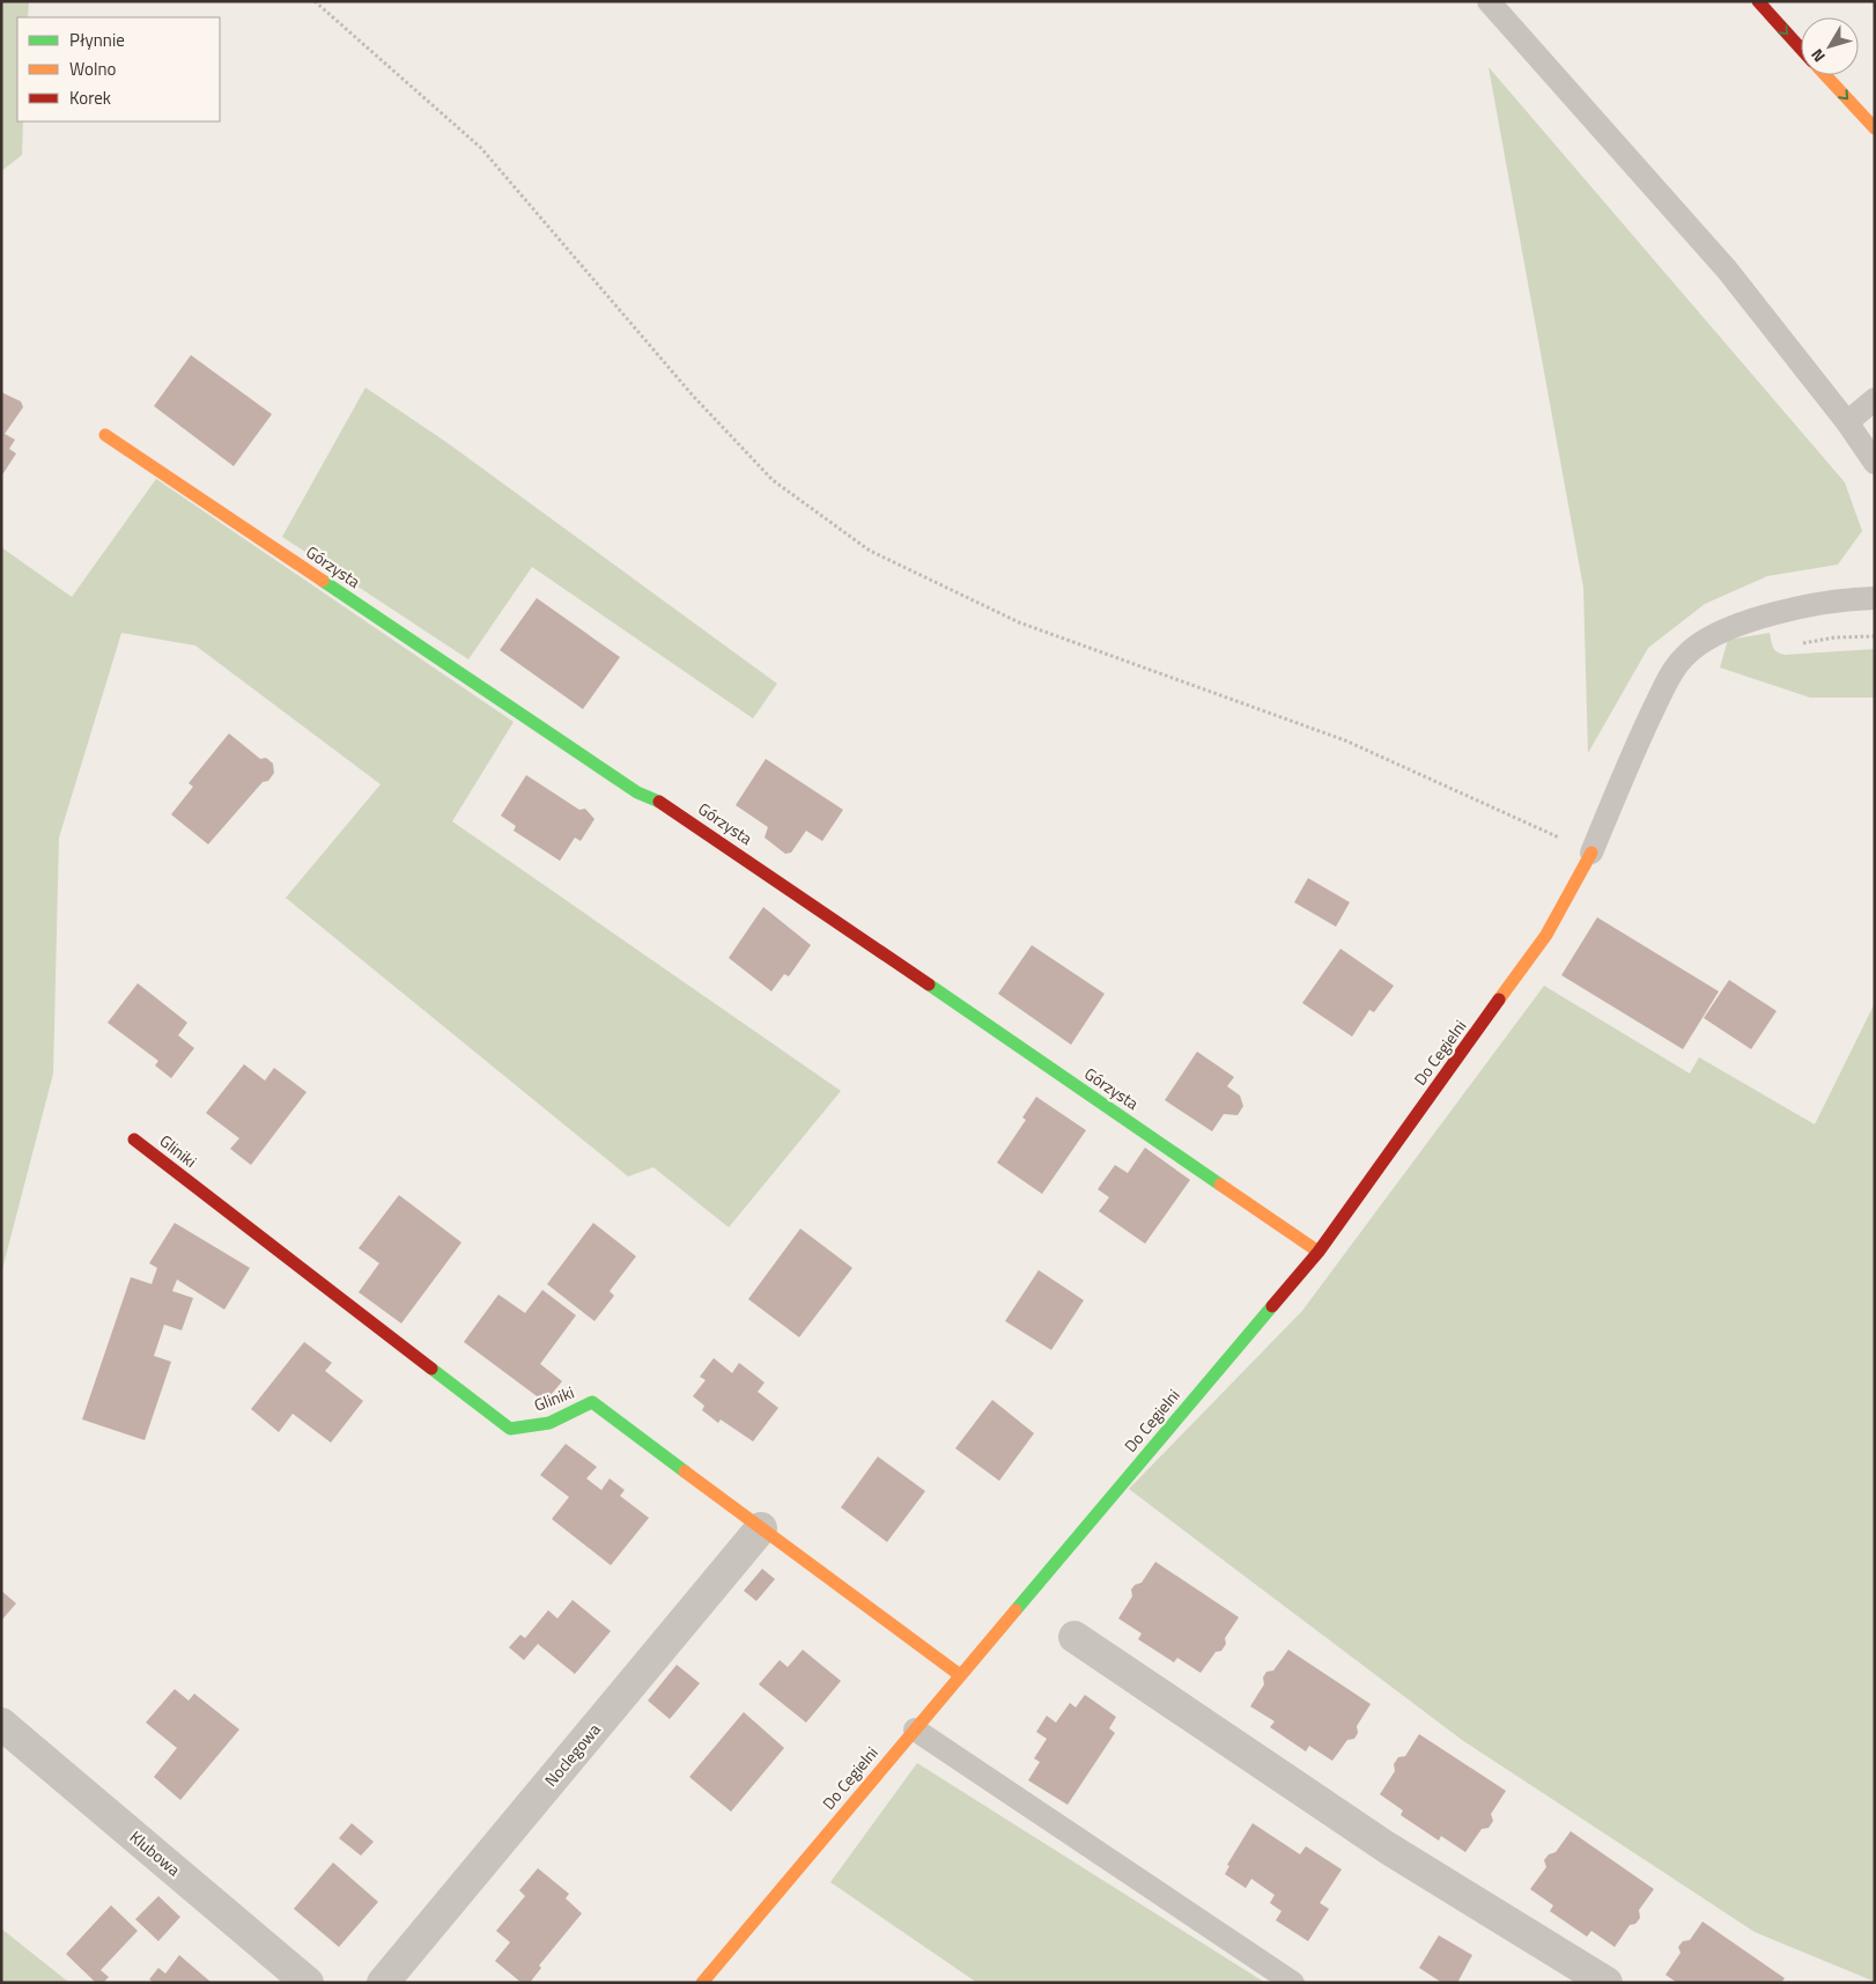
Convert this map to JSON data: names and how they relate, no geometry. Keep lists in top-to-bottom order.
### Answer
{
  "streets": {
    "main road": ["Górzysta", "Do Cegielni", "Gliniki"],
    "street": ["Noclegowa", "Klubowa"]
  },
  "crossings": [
    ["Górzysta", "Do Cegielni"],
    ["Do Cegielni", "Gliniki"],
    ["Gliniki", "Noclegowa"]
  ],
  "legend": ["Płynnie", "Wolno", "Korek"],
  "north": "bottom left"
}
